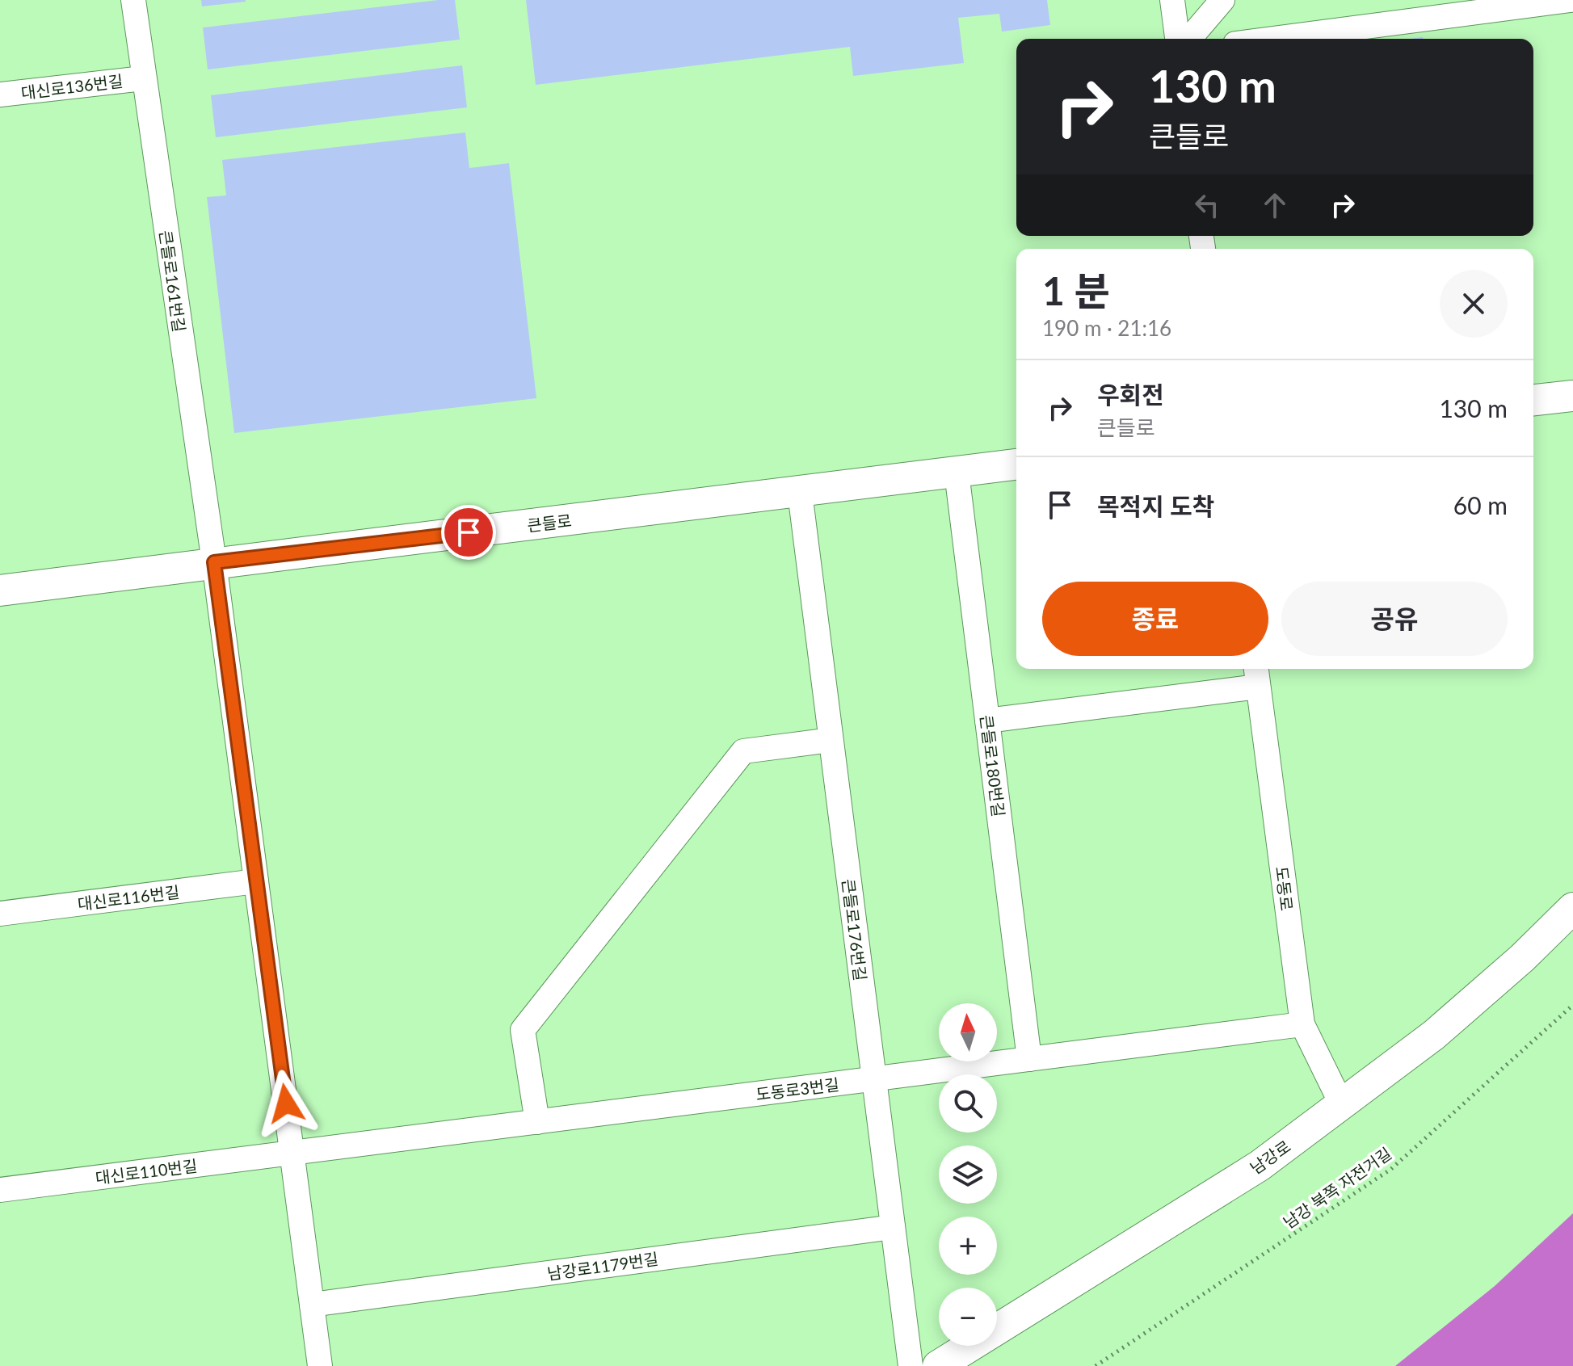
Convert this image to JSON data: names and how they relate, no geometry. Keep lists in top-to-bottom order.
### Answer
{
  "streets": {
    "street": [
      "대신로136번길",
      "큰들로161번길",
      "큰들로",
      "큰들로180번길",
      "도동로",
      "대신로116번길",
      "큰들로176번길",
      "도동로3번길",
      "남강로",
      "대신로110번길",
      "남강로1179번길"
    ],
    "path": ["남강 북쪽 자전거길"]
  },
  "crossings": [
    ["대신로136번길", "큰들로161번길"],
    ["큰들로161번길", "큰들로"],
    ["큰들로161번길", "대신로116번길"],
    ["큰들로161번길", "도동로3번길"],
    ["큰들로161번길", "대신로110번길"],
    ["큰들로", "큰들로180번길"],
    ["큰들로", "큰들로176번길"],
    ["큰들로180번길", "도동로3번길"],
    ["도동로", "도동로3번길"],
    ["도동로", "남강로"],
    ["큰들로176번길", "도동로3번길"],
    ["큰들로176번길", "남강로1179번길"],
    ["도동로3번길", "대신로110번길"]
  ],
  "north": "top",
  "page": {
    "turn": ["130 m", "큰들로"],
    "heading": ["1 분", "190 m · 21:16"],
    "list": [
      {
        "name": "우회전",
        "note": "큰들로",
        "value": "130 m"
      },
      {
        "name": "목적지 도착",
        "value": "60 m"
      }
    ],
    "buttons": ["종료", "공유"],
    "map_buttons": ["+", "−"]
  }
}
